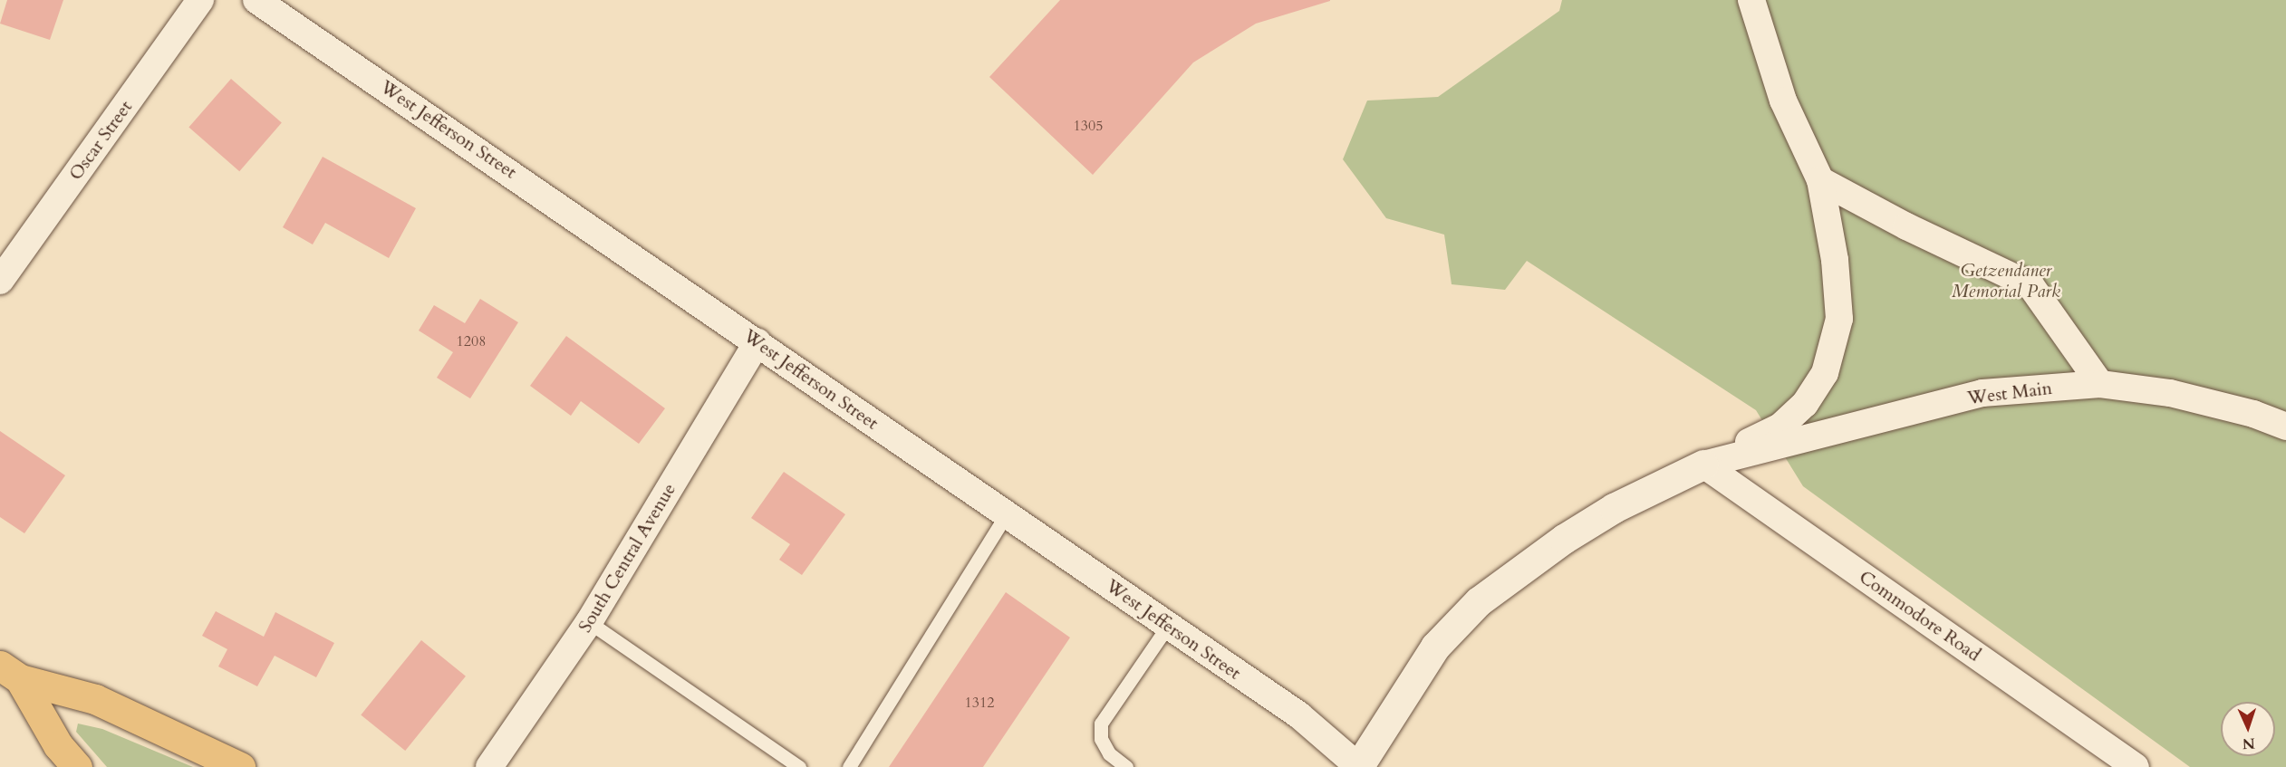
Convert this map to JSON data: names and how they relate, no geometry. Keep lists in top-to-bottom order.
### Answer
{
  "streets": {
    "street": [
      "West Jefferson Street",
      "Oscar Street",
      "West Main",
      "South Central Avenue",
      "Commodore Road"
    ]
  },
  "crossings": [
    ["West Jefferson Street", "South Central Avenue"],
    ["West Main", "Commodore Road"]
  ],
  "parks": ["Getzendaner Memorial Park"],
  "house_numbers": ["1305", "1208", "1312"],
  "north": "bottom"
}
